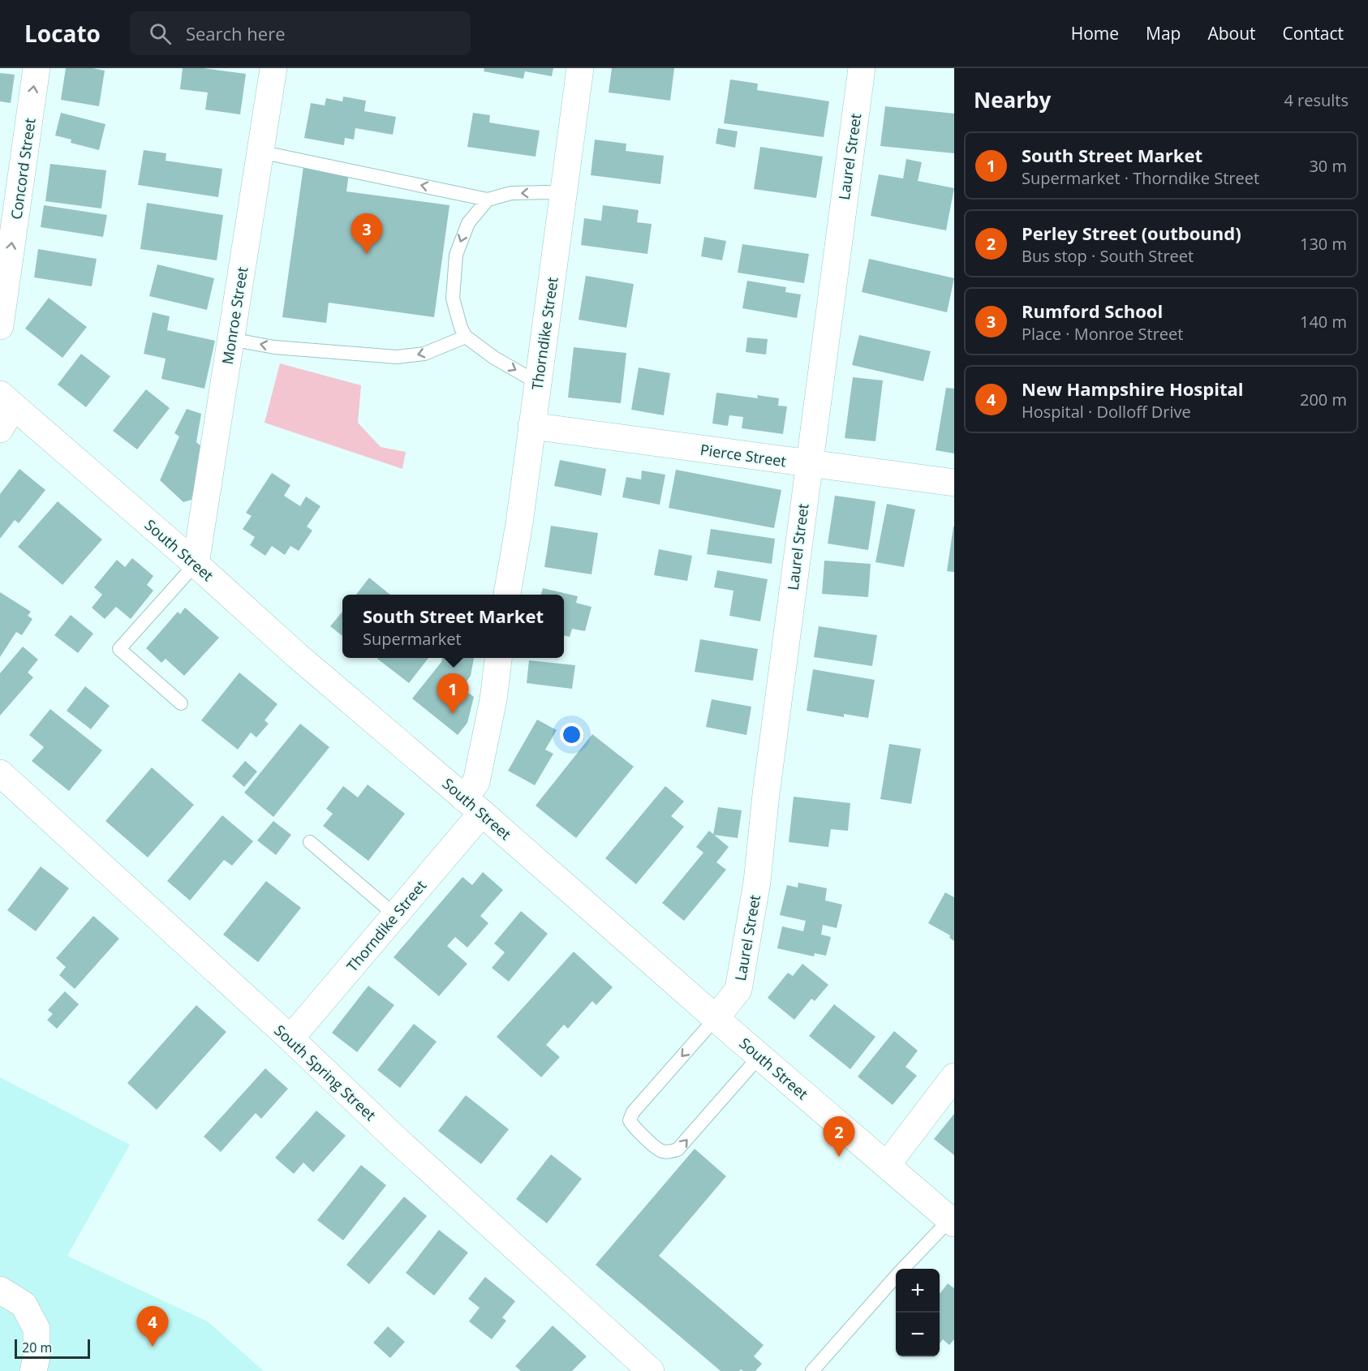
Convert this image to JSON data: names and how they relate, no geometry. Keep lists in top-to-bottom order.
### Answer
{
  "streets": {
    "street": [
      "Laurel Street",
      "Concord Street",
      "Monroe Street",
      "Thorndike Street",
      "Pierce Street",
      "South Street",
      "South Spring Street"
    ]
  },
  "crossings": [
    ["Laurel Street", "Pierce Street"],
    ["Laurel Street", "South Street"],
    ["Monroe Street", "South Street"],
    ["Thorndike Street", "Pierce Street"],
    ["Thorndike Street", "South Street"],
    ["Thorndike Street", "South Spring Street"]
  ],
  "one_way": ["Concord Street"],
  "scale_bar": "20 m",
  "page": {
    "header": "Locato",
    "search": "Search here",
    "nav": [
      "Home",
      "Map",
      "About",
      "Contact"
    ],
    "heading": ["Nearby", "4 results"],
    "list": [
      {
        "mark": "1",
        "name": "South Street Market",
        "note": "Supermarket · Thorndike Street",
        "value": "30 m"
      },
      {
        "mark": "2",
        "name": "Perley Street (outbound)",
        "note": "Bus stop · South Street",
        "value": "130 m"
      },
      {
        "mark": "3",
        "name": "Rumford School",
        "note": "Place · Monroe Street",
        "value": "140 m"
      },
      {
        "mark": "4",
        "name": "New Hampshire Hospital",
        "note": "Hospital · Dolloff Drive",
        "value": "200 m"
      }
    ],
    "pins": [
      "3",
      "1",
      "2",
      "4"
    ],
    "popup": ["South Street Market", "Supermarket"],
    "map_buttons": ["+", "−"],
    "scale": "20 m"
  }
}
